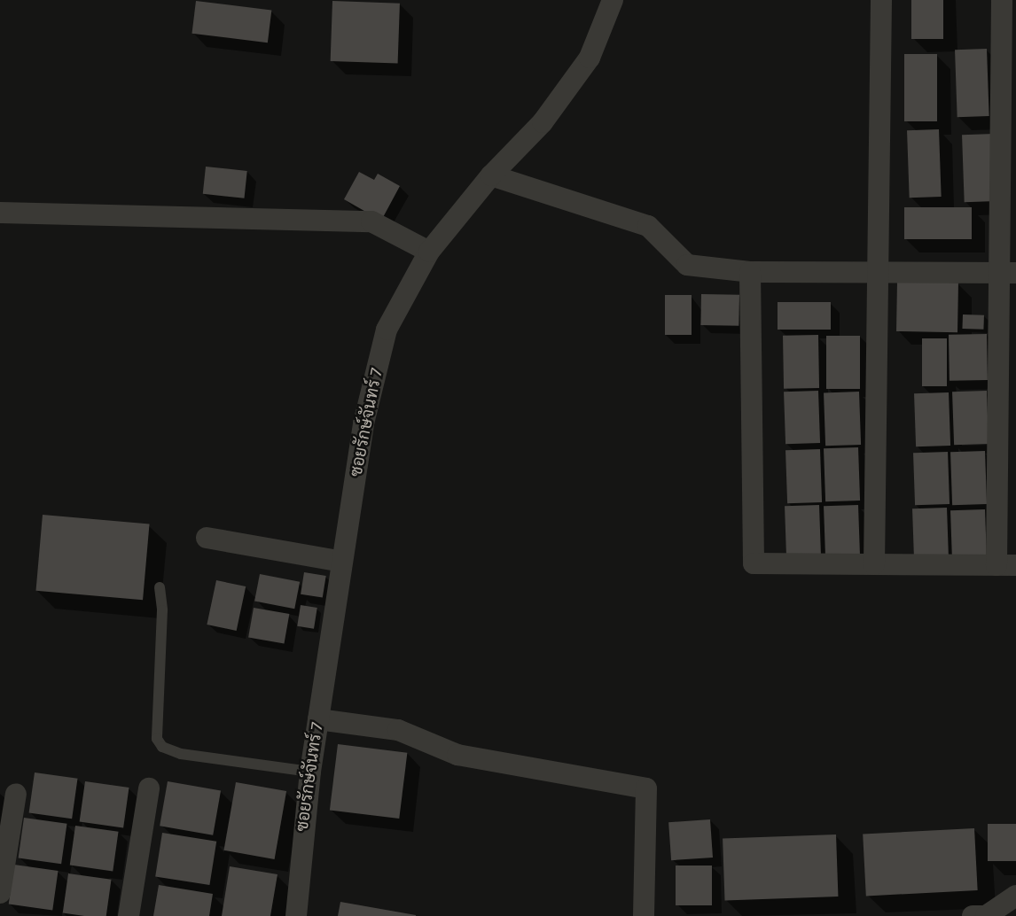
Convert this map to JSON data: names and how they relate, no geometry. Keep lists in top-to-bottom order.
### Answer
{
  "streets": {
    "street": ["ซอยรักษ์จันทร์ 7"]
  }
}
